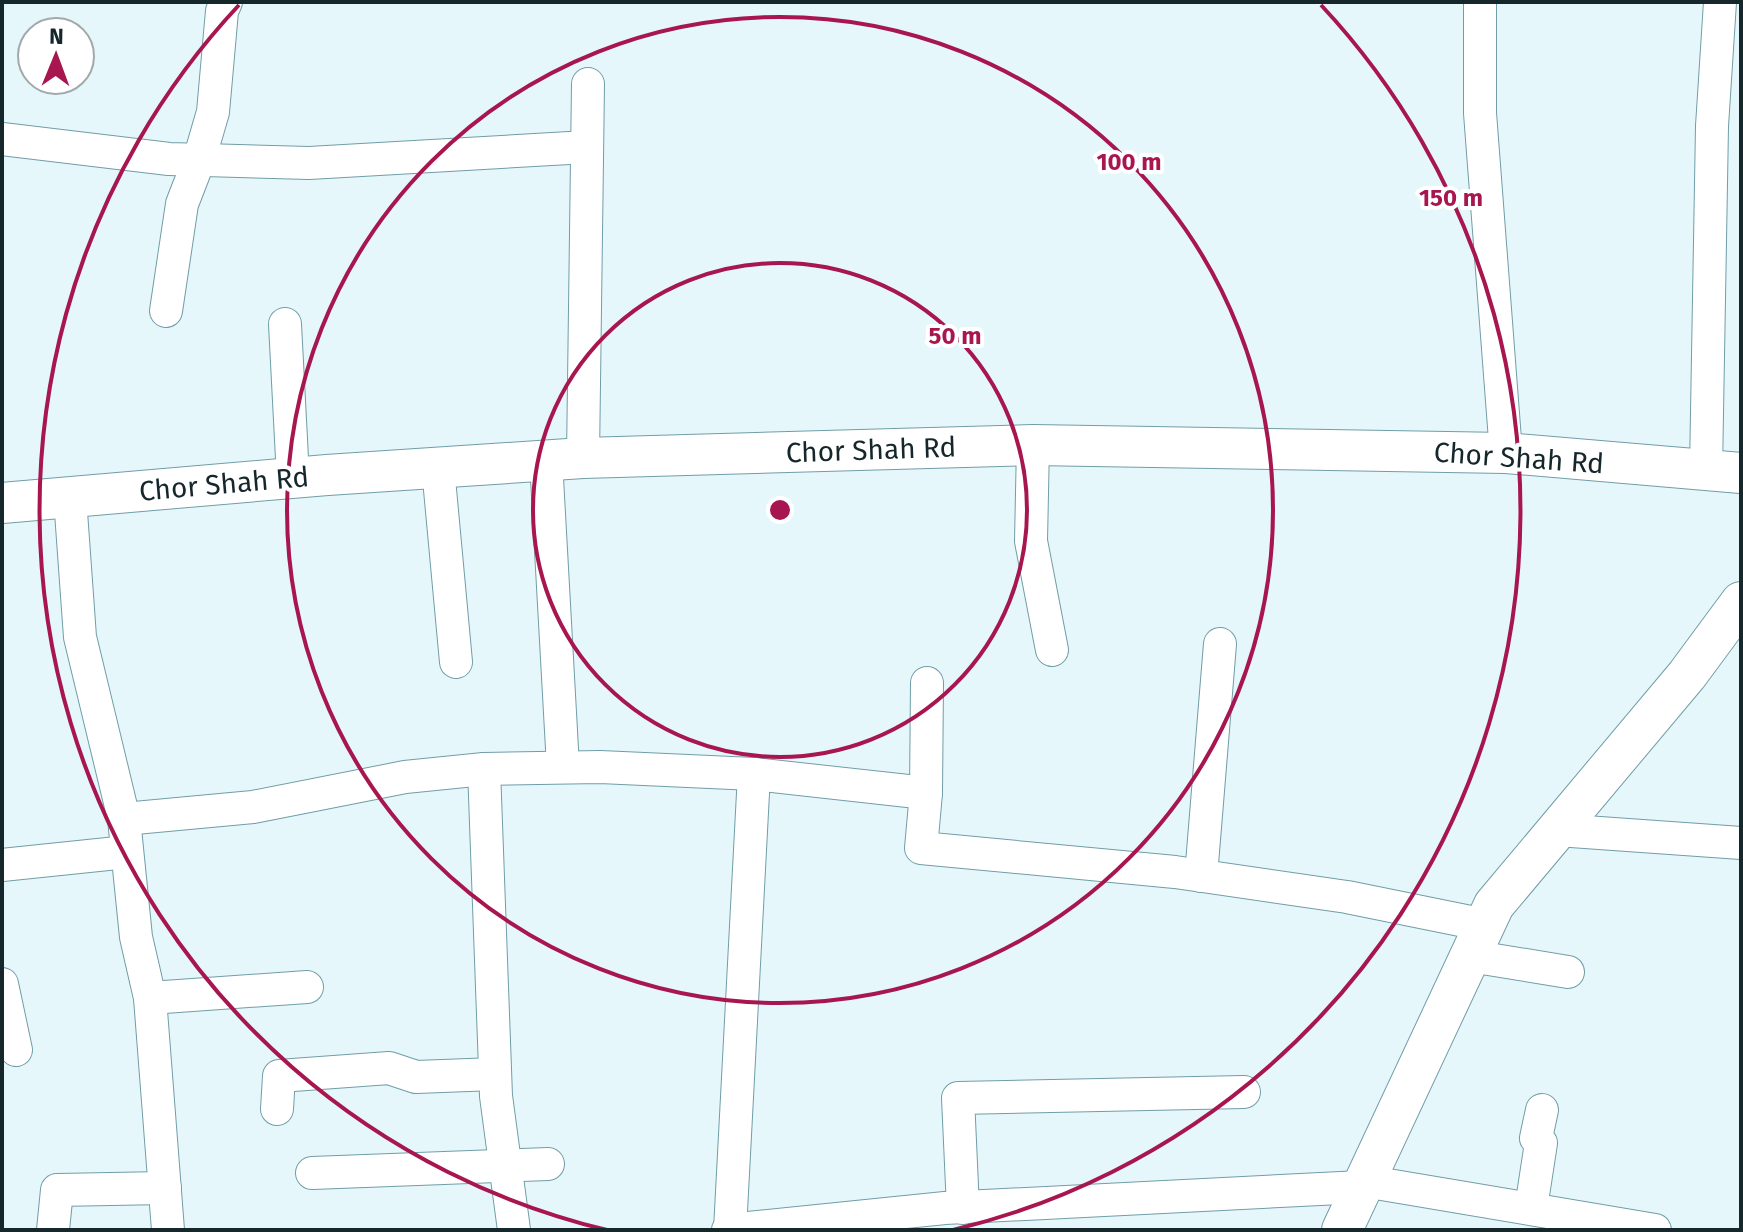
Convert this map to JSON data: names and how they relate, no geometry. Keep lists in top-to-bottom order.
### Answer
{
  "streets": {
    "street": ["Chor Shah Rd"]
  },
  "north": "top",
  "rings": ["100 m", "150 m", "50 m"]
}
